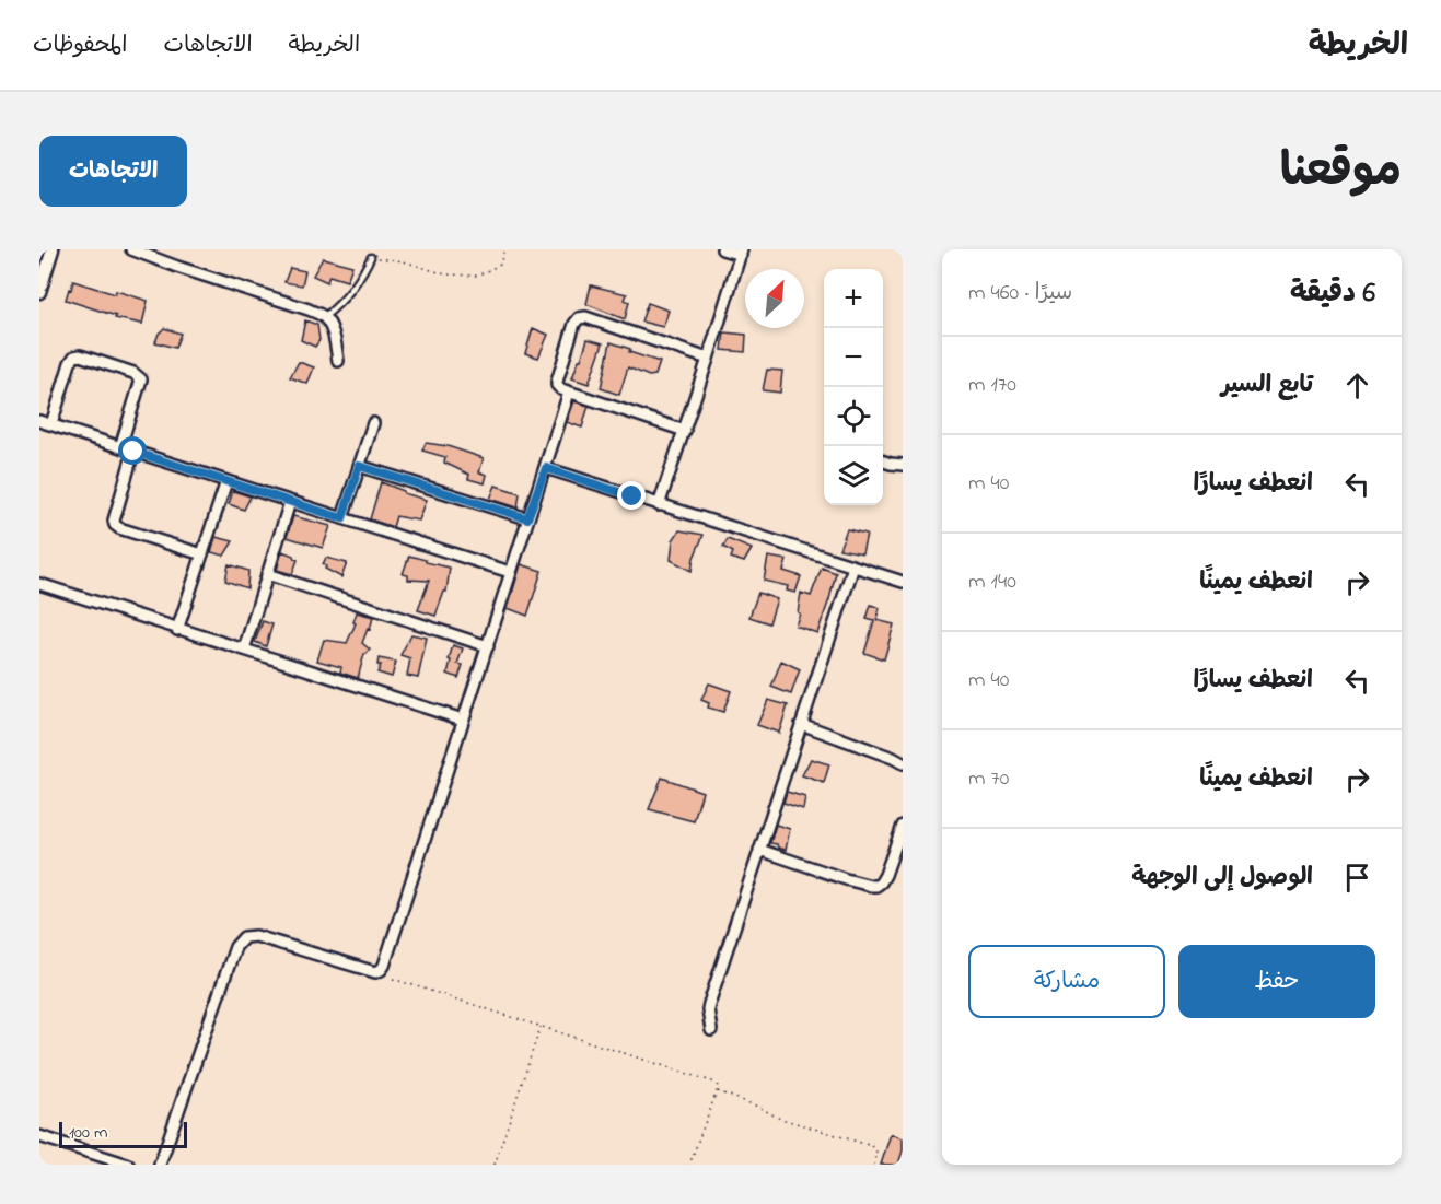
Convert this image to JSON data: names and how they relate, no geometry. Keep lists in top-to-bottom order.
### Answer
{
  "scale_bar": "100 m",
  "north": "top right",
  "page": {
    "header": "الخريطة",
    "nav": ["الخريطة", "الاتجاهات", "المحفوظات"],
    "title": "موقعنا",
    "buttons": [
      "الاتجاهات",
      ["حفظ", "مشاركة"]
    ],
    "heading": ["6 دقيقة", "سيرًا · 460 m"],
    "map_buttons": ["+", "−"],
    "list": [
      ["تابع السير", "170 m"],
      ["انعطف يسارًا", "40 m"],
      ["انعطف يمينًا", "140 m"],
      ["انعطف يسارًا", "40 m"],
      ["انعطف يمينًا", "70 m"],
      "الوصول إلى الوجهة"
    ],
    "scale": "100 m"
  }
}
